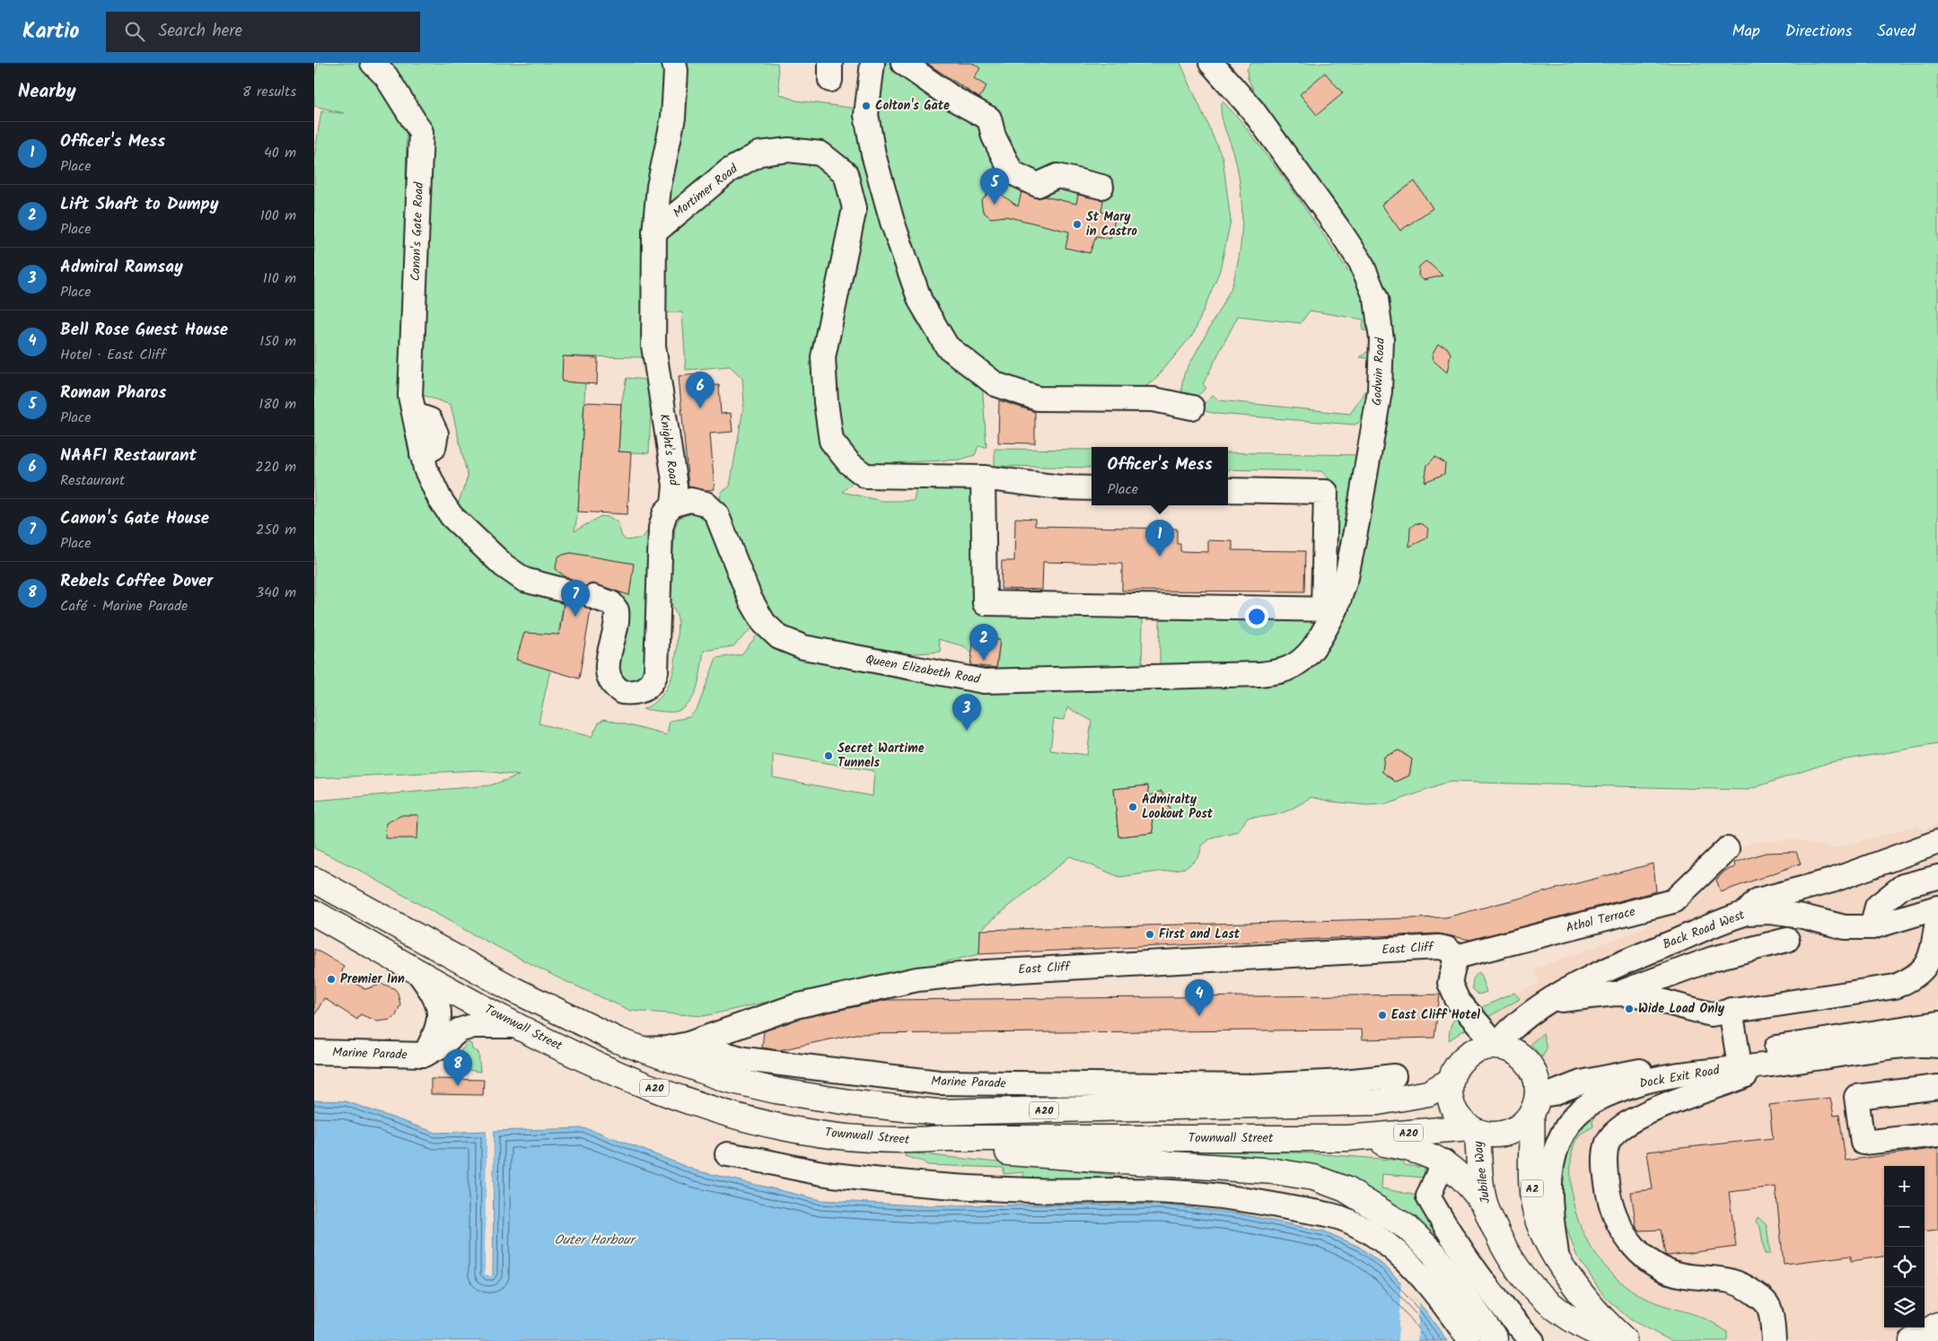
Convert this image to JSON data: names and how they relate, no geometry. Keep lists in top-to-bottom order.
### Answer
{
  "streets": {
    "highway": [
      "Townwall Street",
      "A20",
      "Jubilee Way",
      "A2"
    ],
    "street": [
      "Mortimer Road",
      "Canon's Gate Road",
      "Godwin Road",
      "Knight's Road",
      "Queen Elizabeth Road",
      "Athol Terrace",
      "Back Road West",
      "East Cliff",
      "Marine Parade",
      "Dock Exit Road"
    ]
  },
  "crossings": [
    ["Mortimer Road", "Knight's Road"],
    ["Godwin Road", "Queen Elizabeth Road"],
    ["Knight's Road", "Queen Elizabeth Road"],
    ["Athol Terrace", "East Cliff"],
    ["Back Road West", "Townwall Street"],
    ["Back Road West", "Dock Exit Road"],
    ["Back Road West", "A20"],
    ["Back Road West", "Jubilee Way"],
    ["Back Road West", "A2"],
    ["East Cliff", "Marine Parade"],
    ["East Cliff", "A20"],
    ["Townwall Street", "Marine Parade"],
    ["Townwall Street", "Dock Exit Road"],
    ["Townwall Street", "A20"],
    ["Townwall Street", "Jubilee Way"],
    ["Townwall Street", "A2"],
    ["Marine Parade", "A20"],
    ["Dock Exit Road", "A20"],
    ["Dock Exit Road", "Jubilee Way"],
    ["Dock Exit Road", "A2"],
    ["A20", "Jubilee Way"],
    ["A20", "A2"],
    ["Jubilee Way", "A2"]
  ],
  "water": ["Outer Harbour"],
  "places": [
    "Colton's Gate",
    "St Mary in Castro",
    "Secret Wartime Tunnels",
    "Admiralty Lookout Post",
    "First and Last",
    "Premier Inn",
    "Wide Load Only",
    "East Cliff Hotel"
  ],
  "page": {
    "header": "Kartio",
    "search": "Search here",
    "nav": ["Map", "Directions", "Saved"],
    "heading": ["Nearby", "8 results"],
    "list": [
      {
        "mark": "1",
        "name": "Officer's Mess",
        "note": "Place",
        "value": "40 m"
      },
      {
        "mark": "2",
        "name": "Lift Shaft to Dumpy",
        "note": "Place",
        "value": "100 m"
      },
      {
        "mark": "3",
        "name": "Admiral Ramsay",
        "note": "Place",
        "value": "110 m"
      },
      {
        "mark": "4",
        "name": "Bell Rose Guest House",
        "note": "Hotel · East Cliff",
        "value": "150 m"
      },
      {
        "mark": "5",
        "name": "Roman Pharos",
        "note": "Place",
        "value": "180 m"
      },
      {
        "mark": "6",
        "name": "NAAFI Restaurant",
        "note": "Restaurant",
        "value": "220 m"
      },
      {
        "mark": "7",
        "name": "Canon's Gate House",
        "note": "Place",
        "value": "250 m"
      },
      {
        "mark": "8",
        "name": "Rebels Coffee Dover",
        "note": "Café · Marine Parade",
        "value": "340 m"
      }
    ],
    "pins": [
      "5",
      "6",
      "1",
      "7",
      "2",
      "3",
      "4",
      "8"
    ],
    "popup": ["Officer's Mess", "Place"],
    "map_buttons": ["+", "−"]
  }
}
